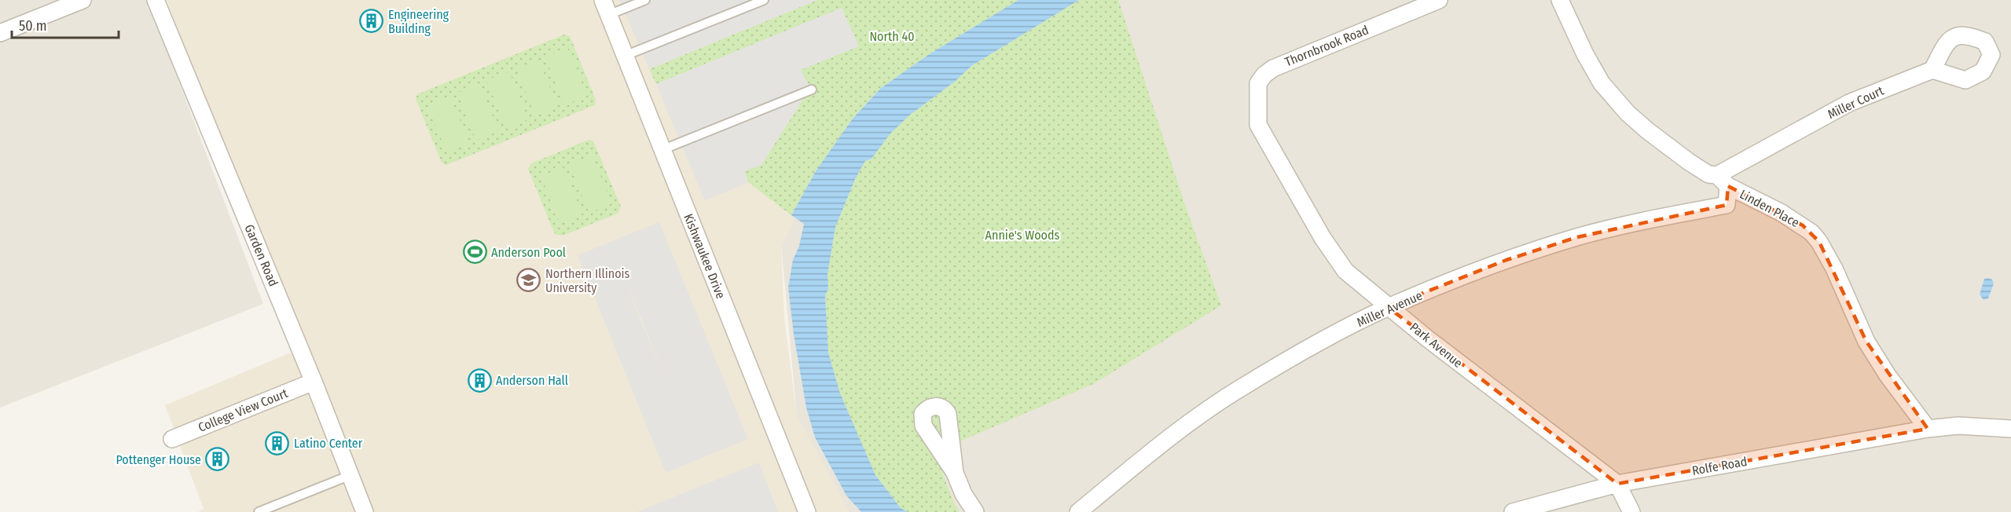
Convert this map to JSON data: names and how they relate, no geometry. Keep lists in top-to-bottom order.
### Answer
{
  "streets": {
    "street": [
      "Thornbrook Road",
      "Miller Court",
      "Linden Place",
      "Garden Road",
      "Kishwaukee Drive",
      "Miller Avenue",
      "Park Avenue",
      "College View Court",
      "Rolfe Road"
    ]
  },
  "crossings": [
    ["Thornbrook Road", "Park Avenue"],
    ["Miller Court", "Linden Place"],
    ["Miller Court", "Miller Avenue"],
    ["Linden Place", "Miller Avenue"],
    ["Linden Place", "Rolfe Road"],
    ["Garden Road", "College View Court"],
    ["Miller Avenue", "Park Avenue"],
    ["Park Avenue", "Rolfe Road"]
  ],
  "parks": ["North 40", "Annie's Woods"],
  "places": {
    "building": [
      "Engineering Building",
      "Anderson Hall",
      "Latino Center",
      "Pottenger House"
    ],
    "sports": ["Anderson Pool"],
    "school or university": ["Northern Illinois University"]
  },
  "scale_bar": "50 m"
}
